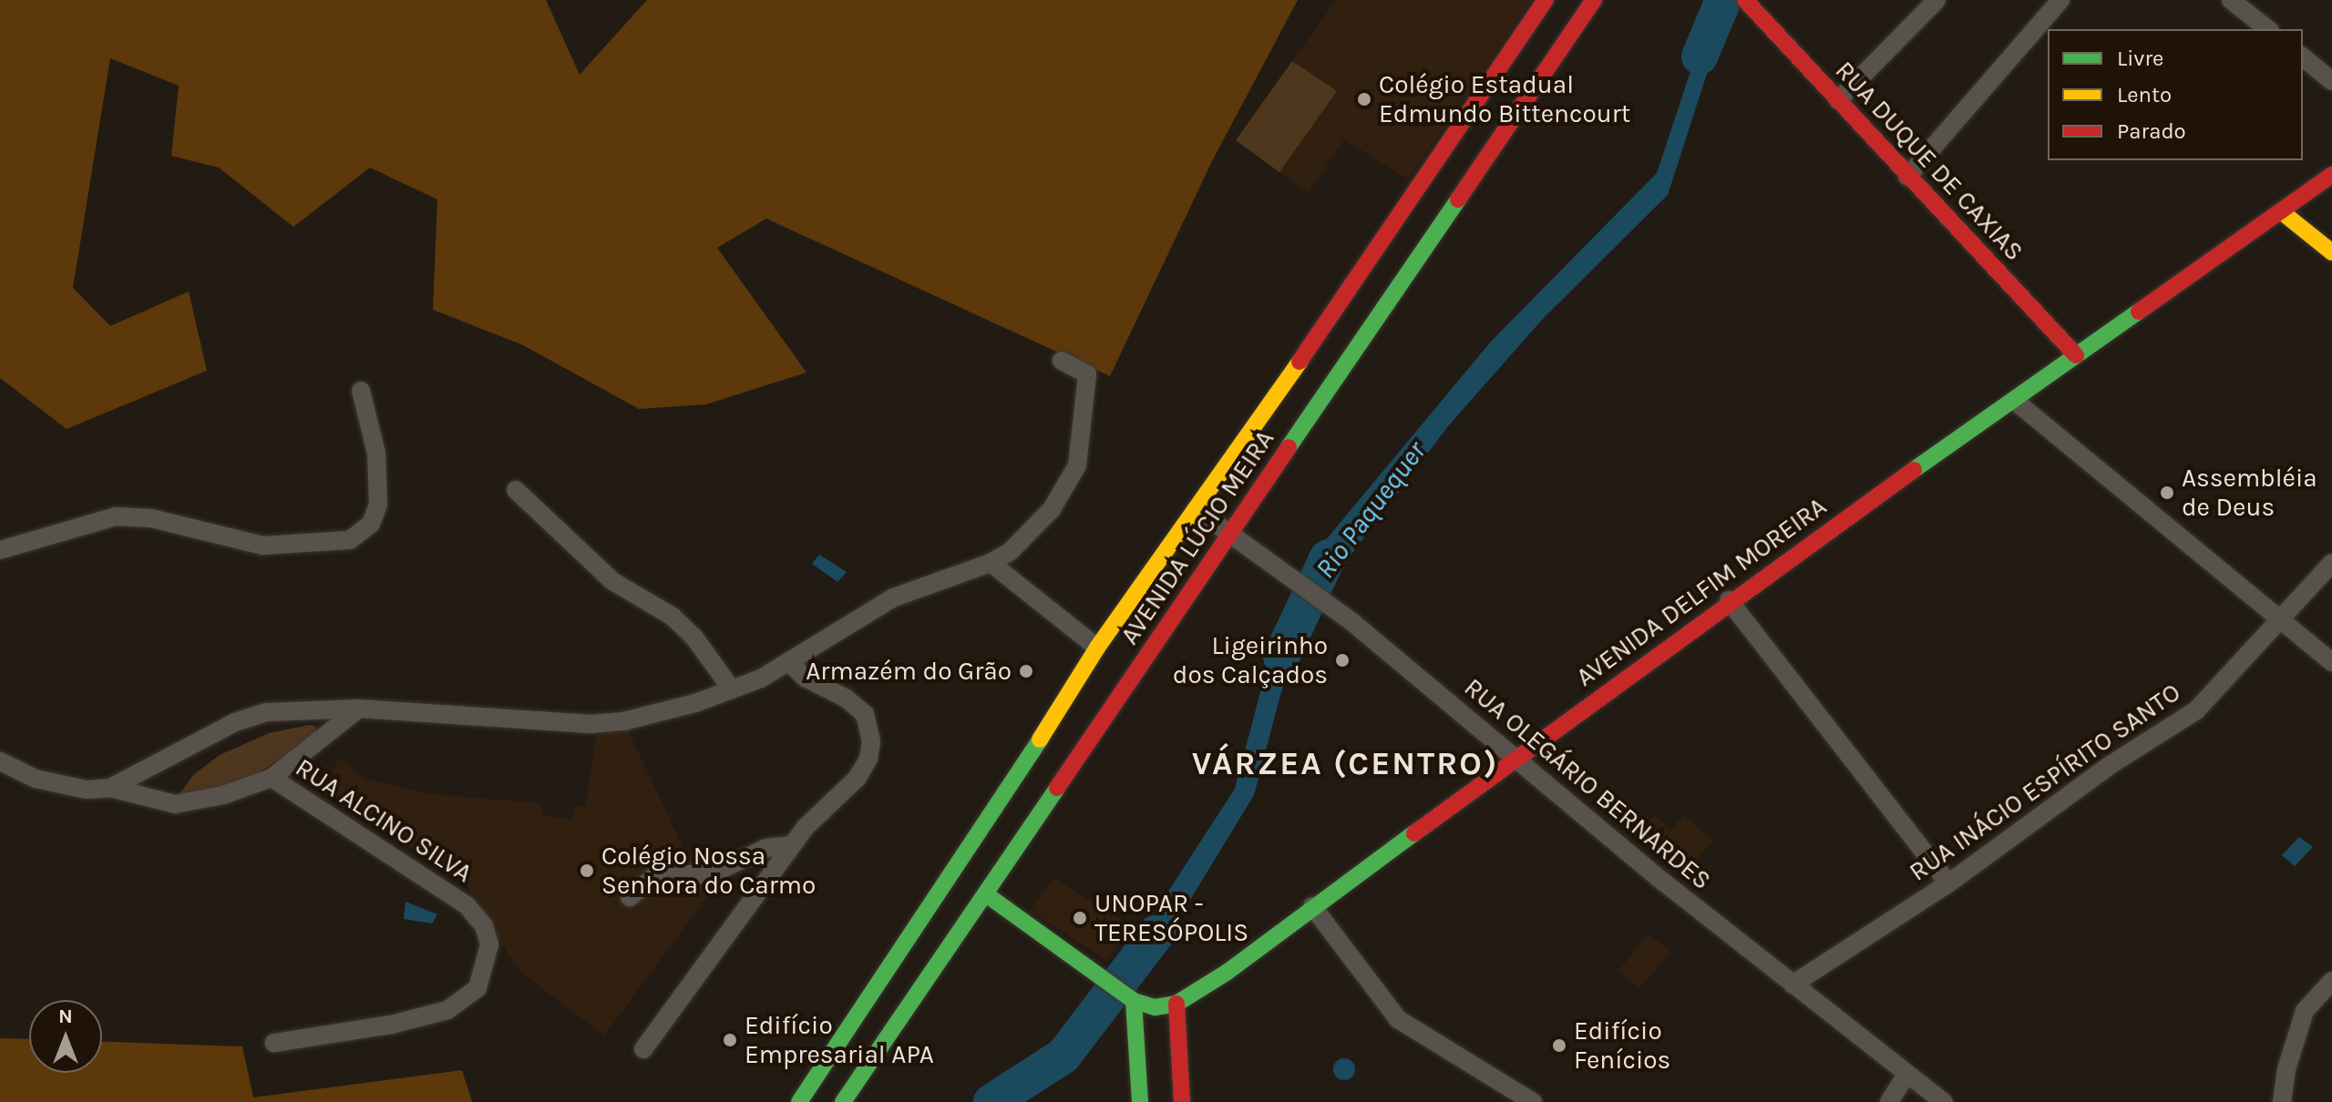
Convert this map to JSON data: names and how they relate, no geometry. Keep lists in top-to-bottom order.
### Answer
{
  "streets": {
    "main road": ["RUA DUQUE DE CAXIAS", "AVENIDA LÚCIO MEIRA", "AVENIDA DELFIM MOREIRA"],
    "street": ["RUA INÁCIO ESPÍRITO SANTO", "RUA OLEGÁRIO BERNARDES", "RUA ALCINO SILVA"]
  },
  "crossings": [
    ["RUA DUQUE DE CAXIAS", "AVENIDA DELFIM MOREIRA"],
    ["AVENIDA LÚCIO MEIRA", "RUA OLEGÁRIO BERNARDES"],
    ["AVENIDA DELFIM MOREIRA", "RUA OLEGÁRIO BERNARDES"],
    ["RUA INÁCIO ESPÍRITO SANTO", "RUA OLEGÁRIO BERNARDES"]
  ],
  "districts": ["VÁRZEA (CENTRO)"],
  "water": ["Rio Paquequer"],
  "places": [
    "Colégio Estadual Edmundo Bittencourt",
    "Assembléia de Deus",
    "Ligeirinho dos Calçados",
    "Armazém do Grão",
    "Colégio Nossa Senhora do Carmo",
    "UNOPAR - TERESÓPOLIS",
    "Edifício Empresarial APA",
    "Edifício Fenícios"
  ],
  "legend": ["Livre", "Lento", "Parado"],
  "north": "top"
}
